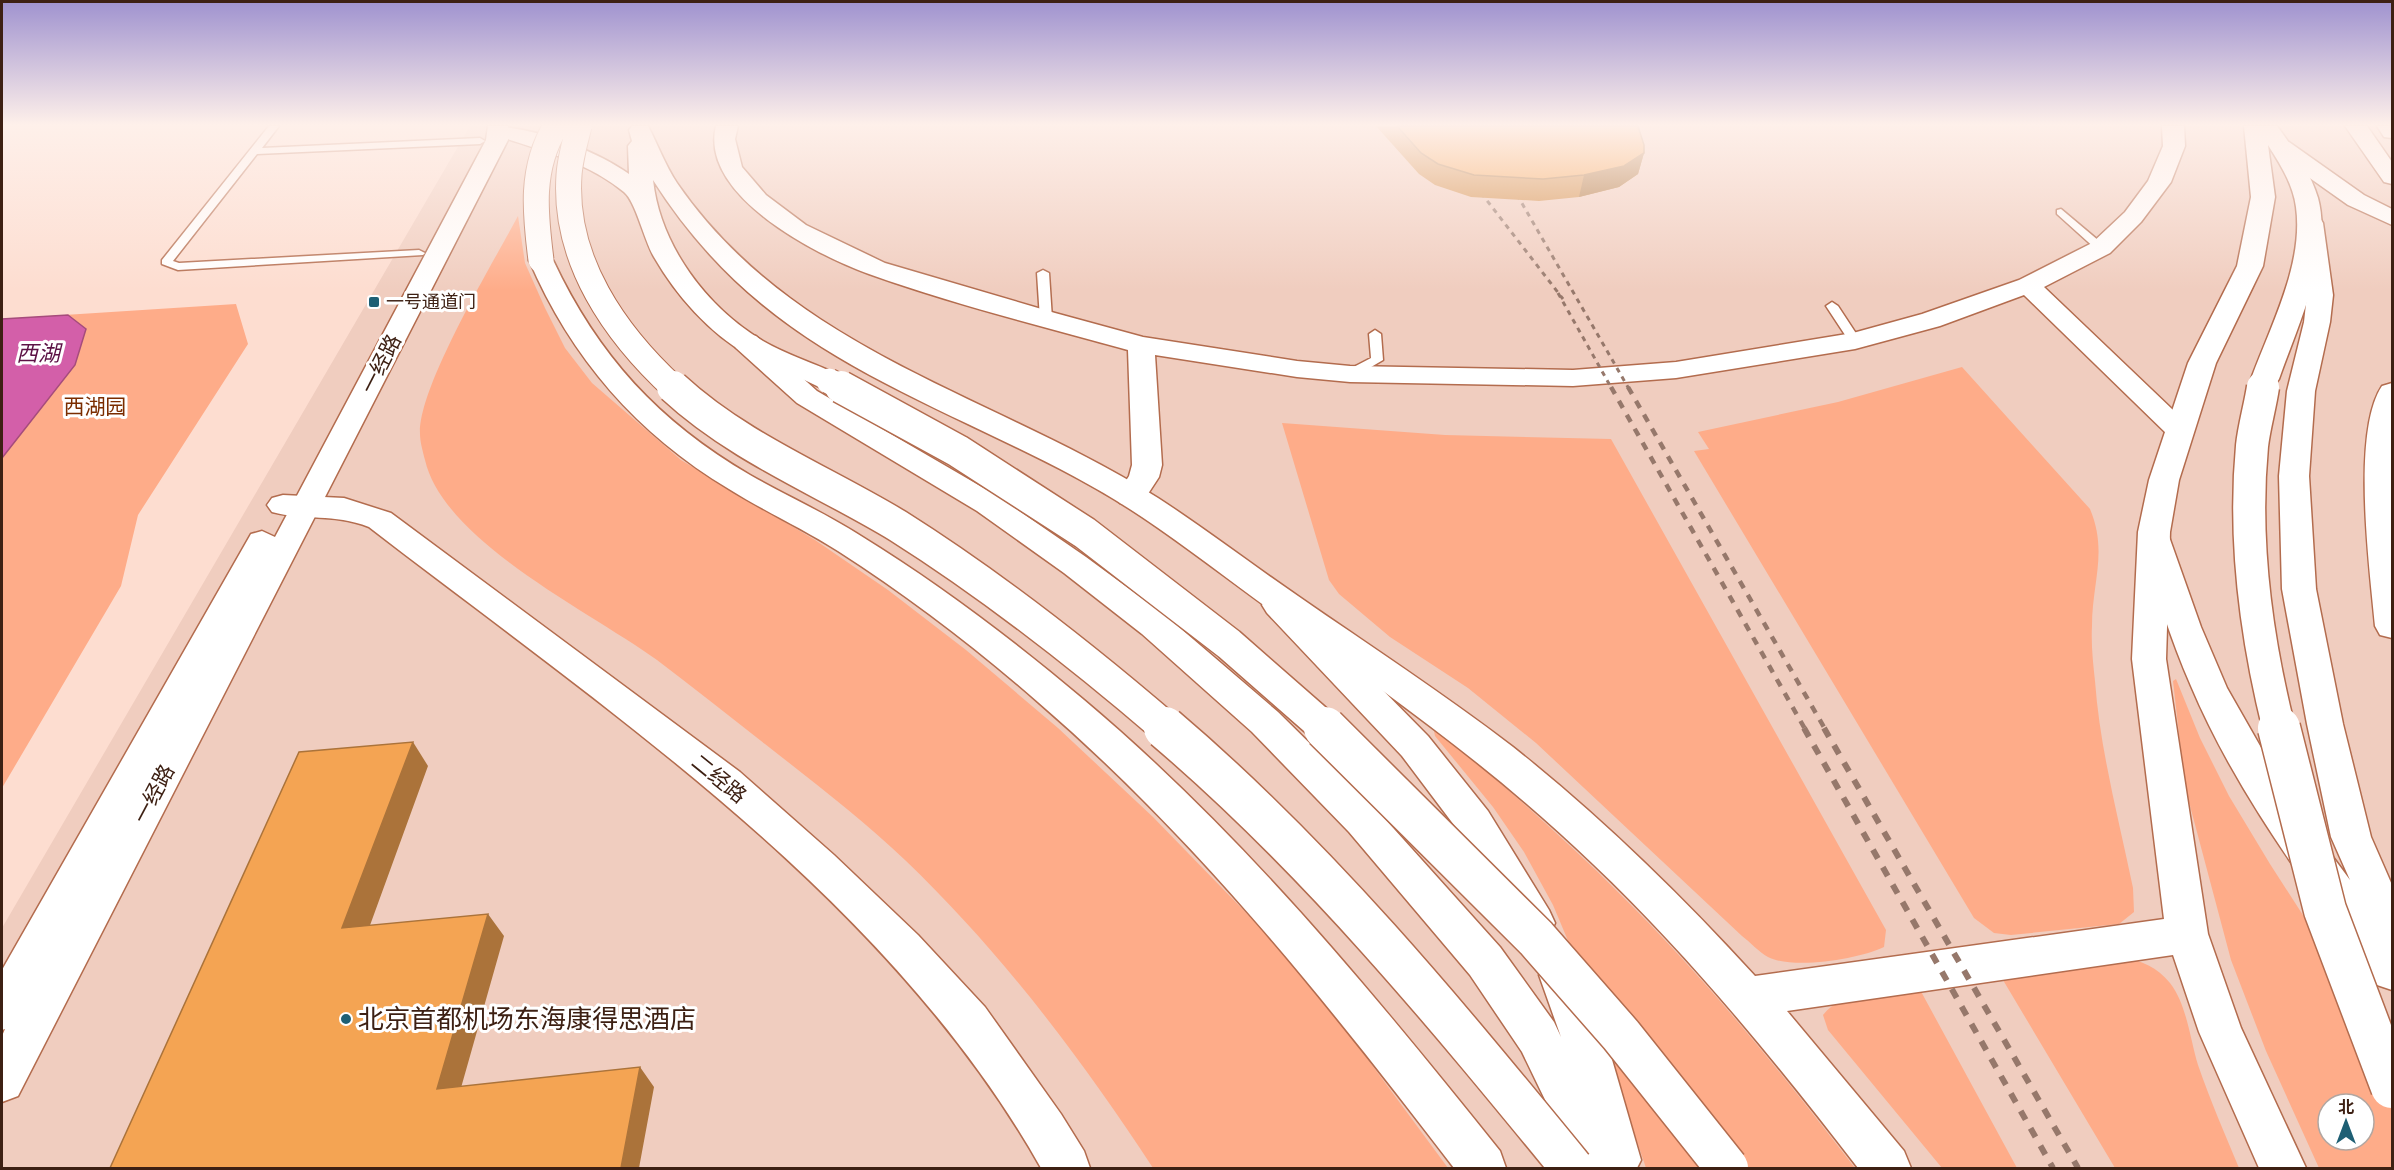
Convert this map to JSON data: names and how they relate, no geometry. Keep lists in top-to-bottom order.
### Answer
{
  "streets": {
    "main road": ["一经路", "二经路"]
  },
  "crossings": [
    ["一经路", "二经路"]
  ],
  "water": ["西湖"],
  "parks": ["西湖园"],
  "places": {
    "transit": ["一号通道门"],
    "other": ["北京首都机场东海康得思酒店"]
  },
  "north": "top"
}
